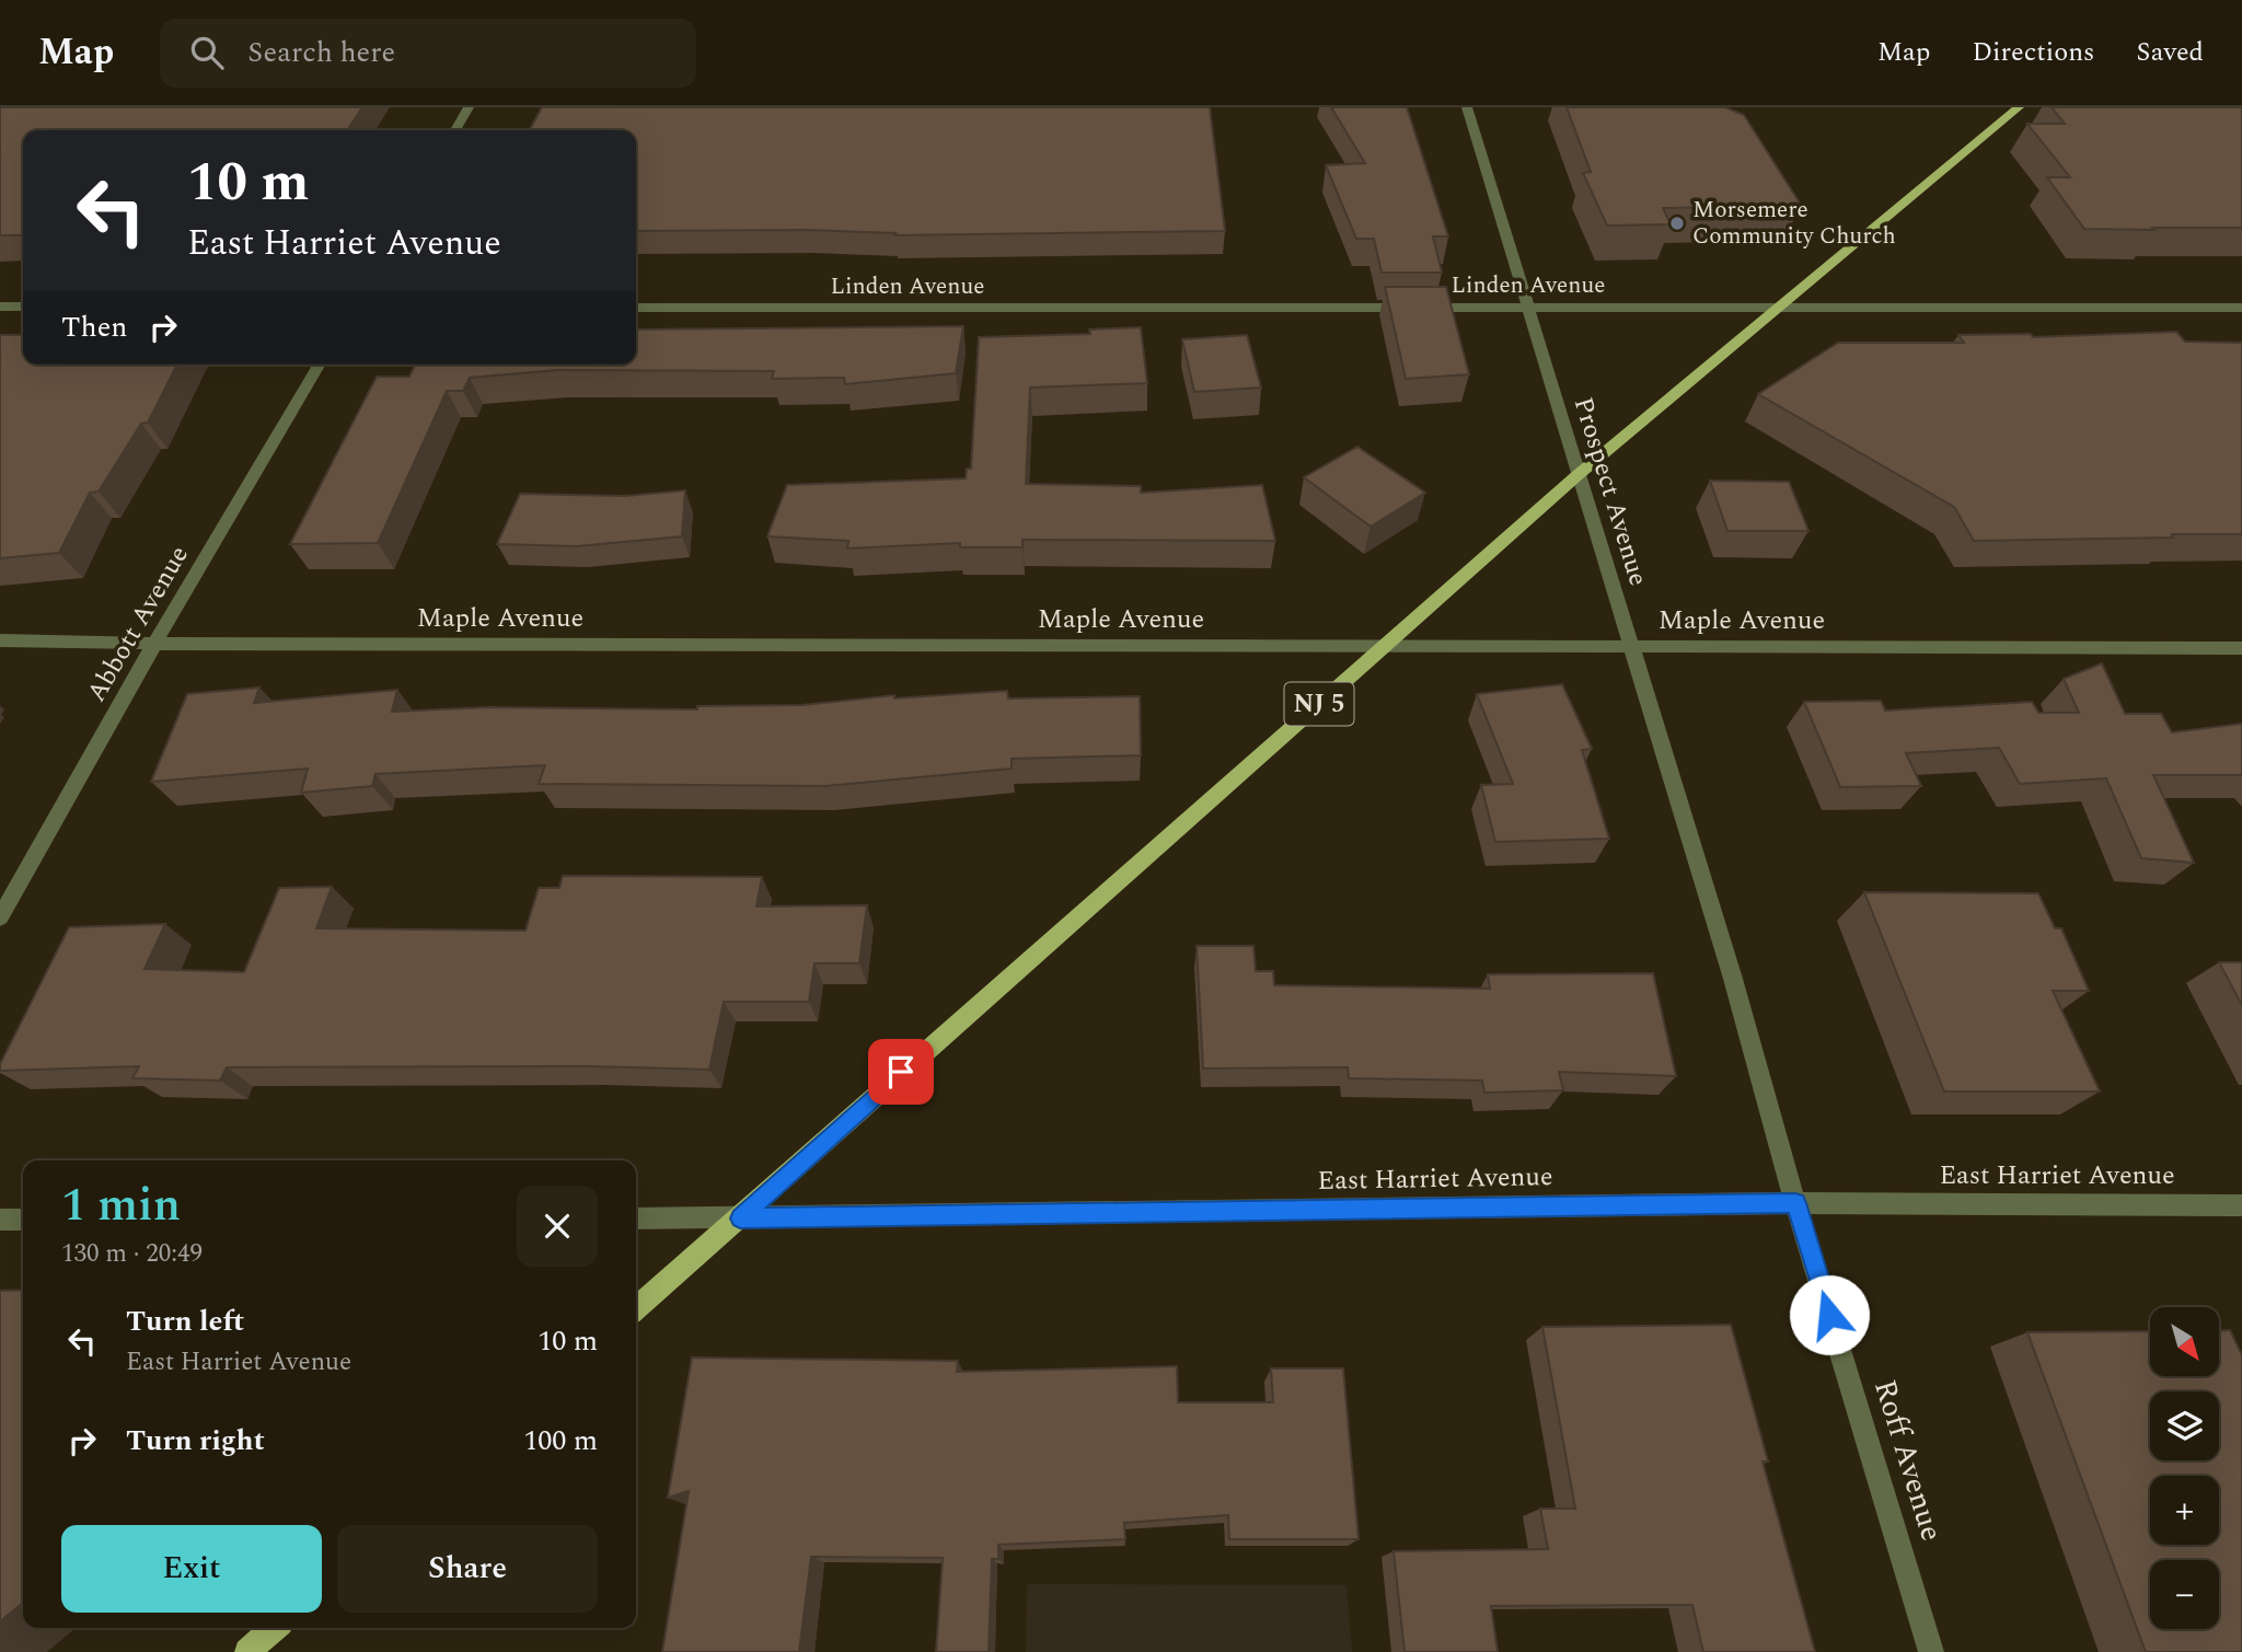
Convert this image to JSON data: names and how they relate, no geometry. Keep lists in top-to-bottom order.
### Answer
{
  "streets": {
    "main road": ["NJ 5"],
    "street": [
      "Linden Avenue",
      "Prospect Avenue",
      "Maple Avenue",
      "Abbott Avenue",
      "East Harriet Avenue",
      "Roff Avenue"
    ]
  },
  "crossings": [
    ["Linden Avenue", "Prospect Avenue"],
    ["Linden Avenue", "NJ 5"],
    ["Prospect Avenue", "Maple Avenue"],
    ["Prospect Avenue", "NJ 5"],
    ["Prospect Avenue", "Roff Avenue"],
    ["Maple Avenue", "Abbott Avenue"],
    ["Maple Avenue", "NJ 5"],
    ["NJ 5", "East Harriet Avenue"],
    ["East Harriet Avenue", "Roff Avenue"]
  ],
  "places": ["Morsemere Community Church"],
  "north": "bottom right",
  "page": {
    "header": "Map",
    "search": "Search here",
    "nav": ["Map", "Directions", "Saved"],
    "turn": ["10 m", "East Harriet Avenue"],
    "then": "Then",
    "heading": ["1 min", "130 m · 20:49"],
    "list": [
      {
        "name": "Turn left",
        "note": "East Harriet Avenue",
        "value": "10 m"
      },
      {
        "name": "Turn right",
        "value": "100 m"
      }
    ],
    "map_buttons": ["+", "−"],
    "buttons": ["Exit", "Share"]
  }
}
